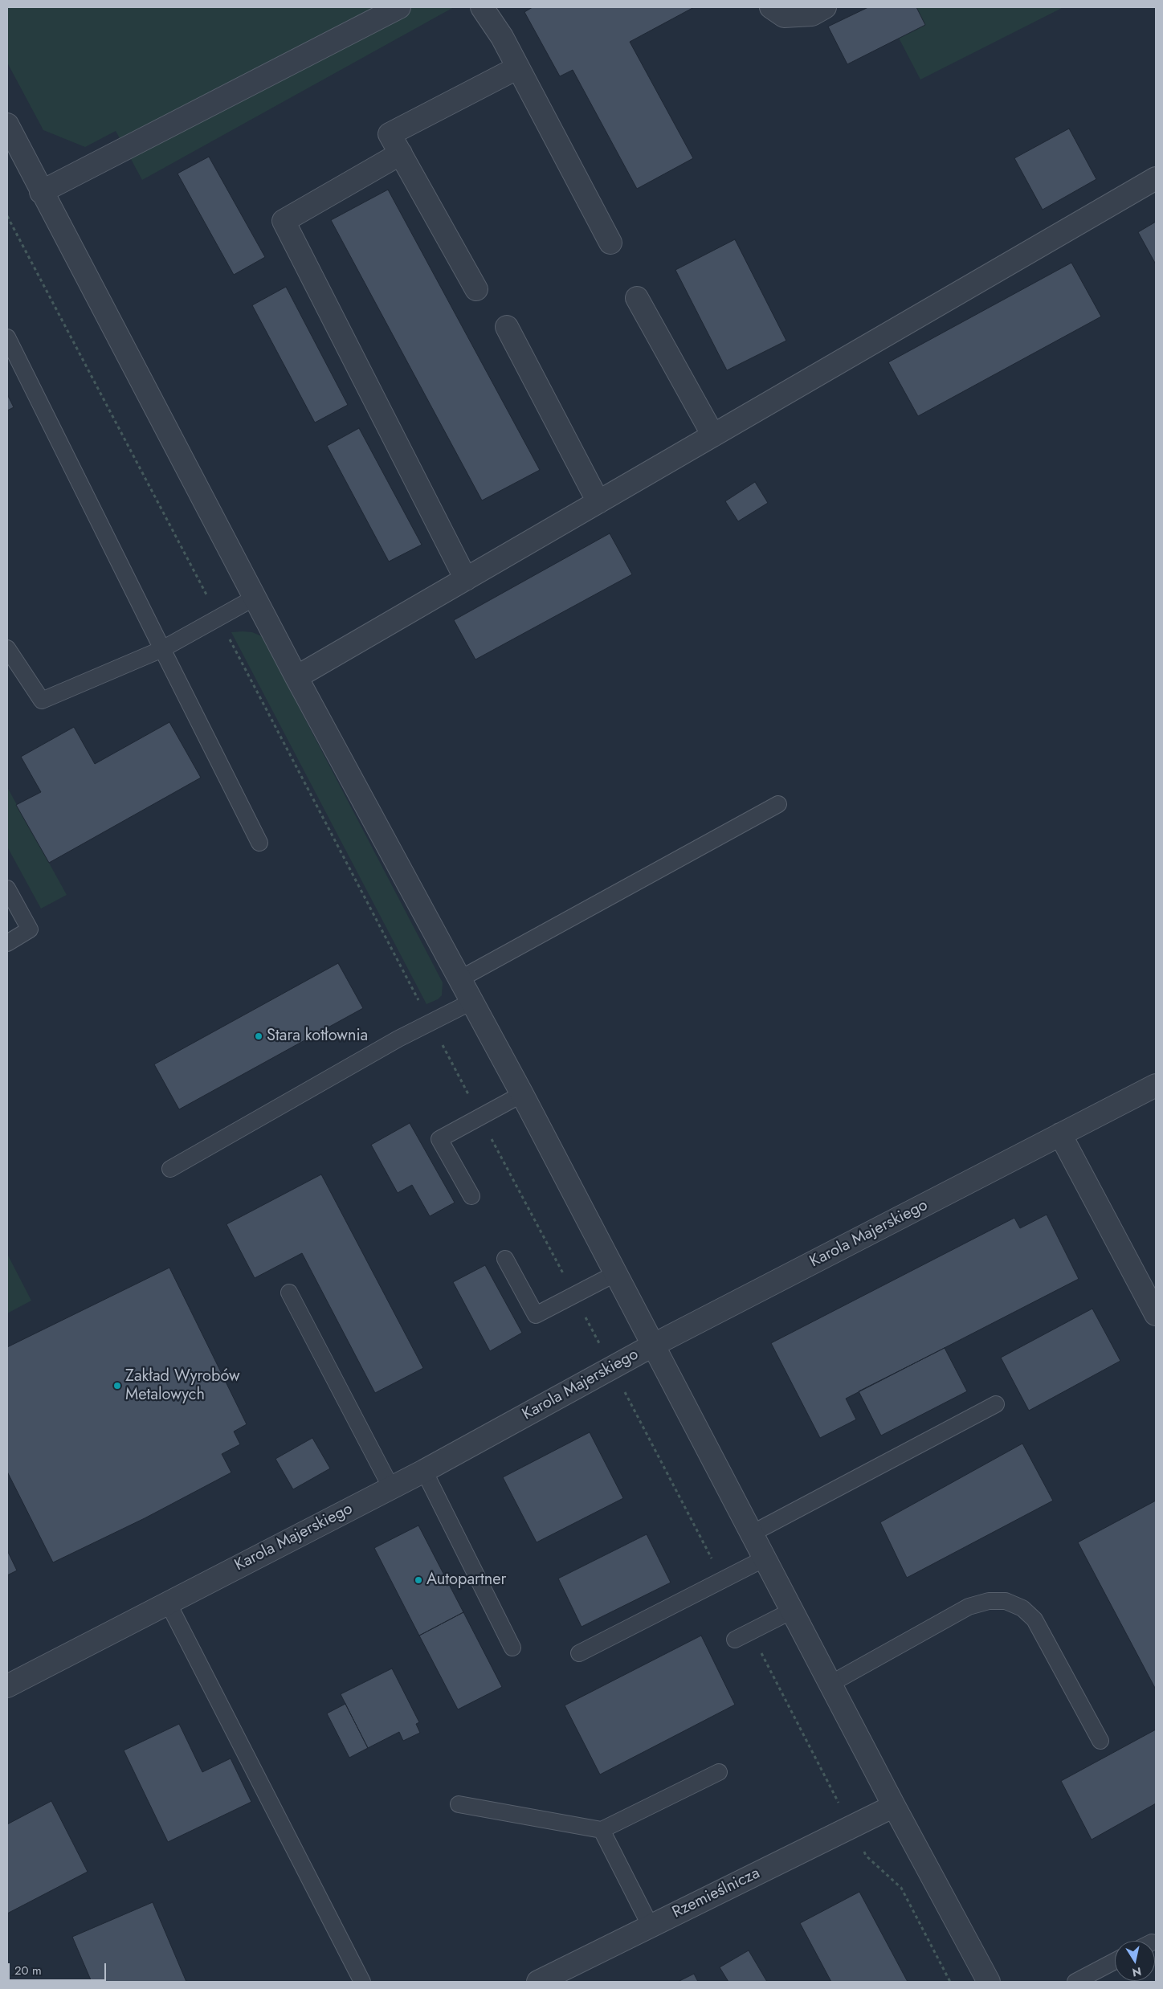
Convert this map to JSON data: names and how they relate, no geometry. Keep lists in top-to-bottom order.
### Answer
{
  "streets": {
    "street": ["Karola Majerskiego", "Rzemieślnicza"]
  },
  "places": ["Stara kotłownia", "Zakład Wyrobów Metalowych", "Autopartner"],
  "scale_bar": "20 m",
  "north": "bottom"
}
